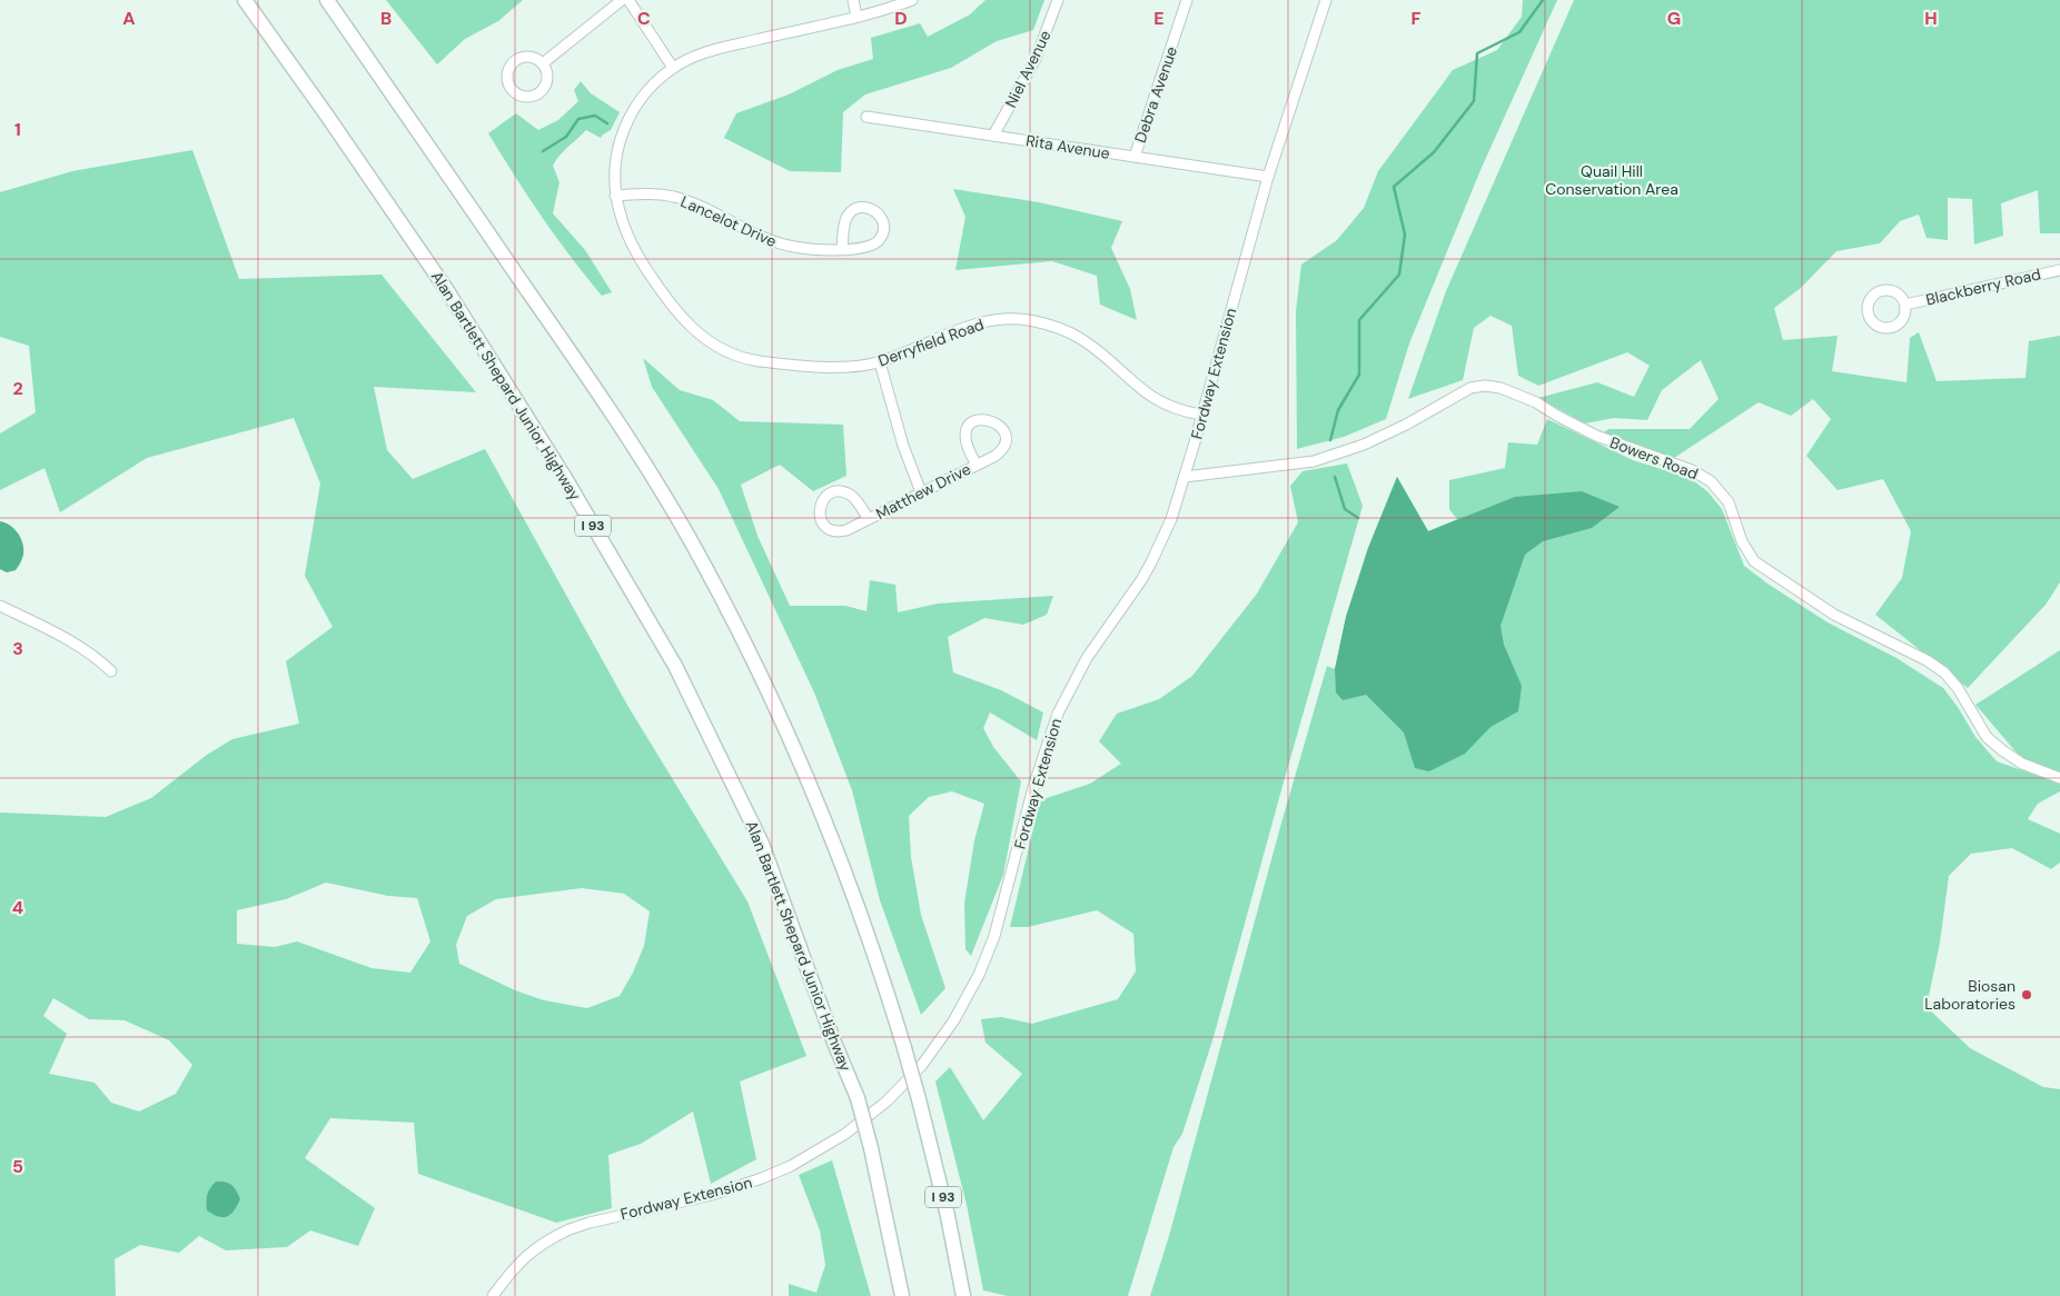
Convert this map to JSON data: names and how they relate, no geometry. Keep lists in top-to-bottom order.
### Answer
{
  "streets": {
    "highway": ["Alan Bartlett Shepard Junior Highway", "I 93"],
    "street": [
      "Niel Avenue",
      "Debra Avenue",
      "Rita Avenue",
      "Lancelot Drive",
      "Blackberry Road",
      "Derryfield Road",
      "Fordway Extension",
      "Bowers Road",
      "Matthew Drive"
    ]
  },
  "crossings": [
    ["Niel Avenue", "Rita Avenue"],
    ["Debra Avenue", "Rita Avenue"],
    ["Rita Avenue", "Fordway Extension"],
    ["Lancelot Drive", "Derryfield Road"],
    ["Derryfield Road", "Fordway Extension"],
    ["Fordway Extension", "Bowers Road"]
  ],
  "parks": ["Quail Hill Conservation Area"],
  "places": ["Biosan Laboratories"],
  "grid": {
    "columns": [
      "A",
      "B",
      "C",
      "D",
      "E",
      "F",
      "G",
      "H"
    ],
    "rows": [
      "1",
      "2",
      "3",
      "4",
      "5"
    ]
  }
}
